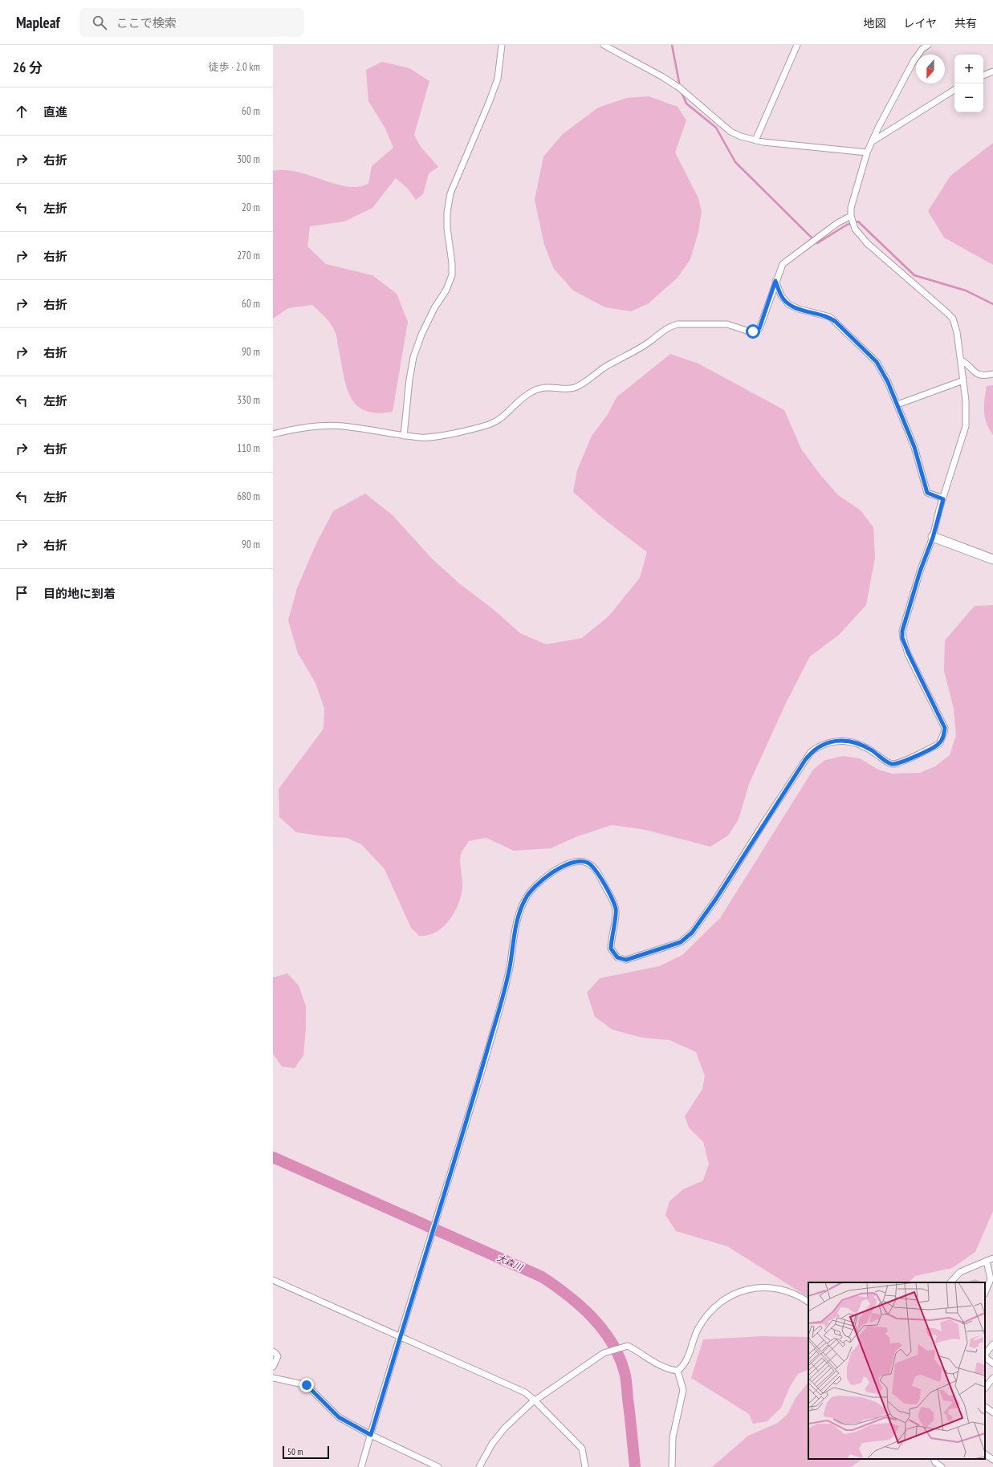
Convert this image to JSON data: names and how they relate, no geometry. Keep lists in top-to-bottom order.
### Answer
{
  "water": ["大森川"],
  "scale_bar": "50 m",
  "north": "bottom",
  "page": {
    "header": "Mapleaf",
    "search": "ここで検索",
    "nav": ["地図", "レイヤ", "共有"],
    "heading": ["26 分", "徒歩 · 2.0 km"],
    "map_buttons": ["+", "−"],
    "list": [
      ["直進", "60 m"],
      ["右折", "300 m"],
      ["左折", "20 m"],
      ["右折", "270 m"],
      ["右折", "60 m"],
      ["右折", "90 m"],
      ["左折", "330 m"],
      ["右折", "110 m"],
      ["左折", "680 m"],
      ["右折", "90 m"],
      "目的地に到着"
    ],
    "scale": "50 m"
  }
}
